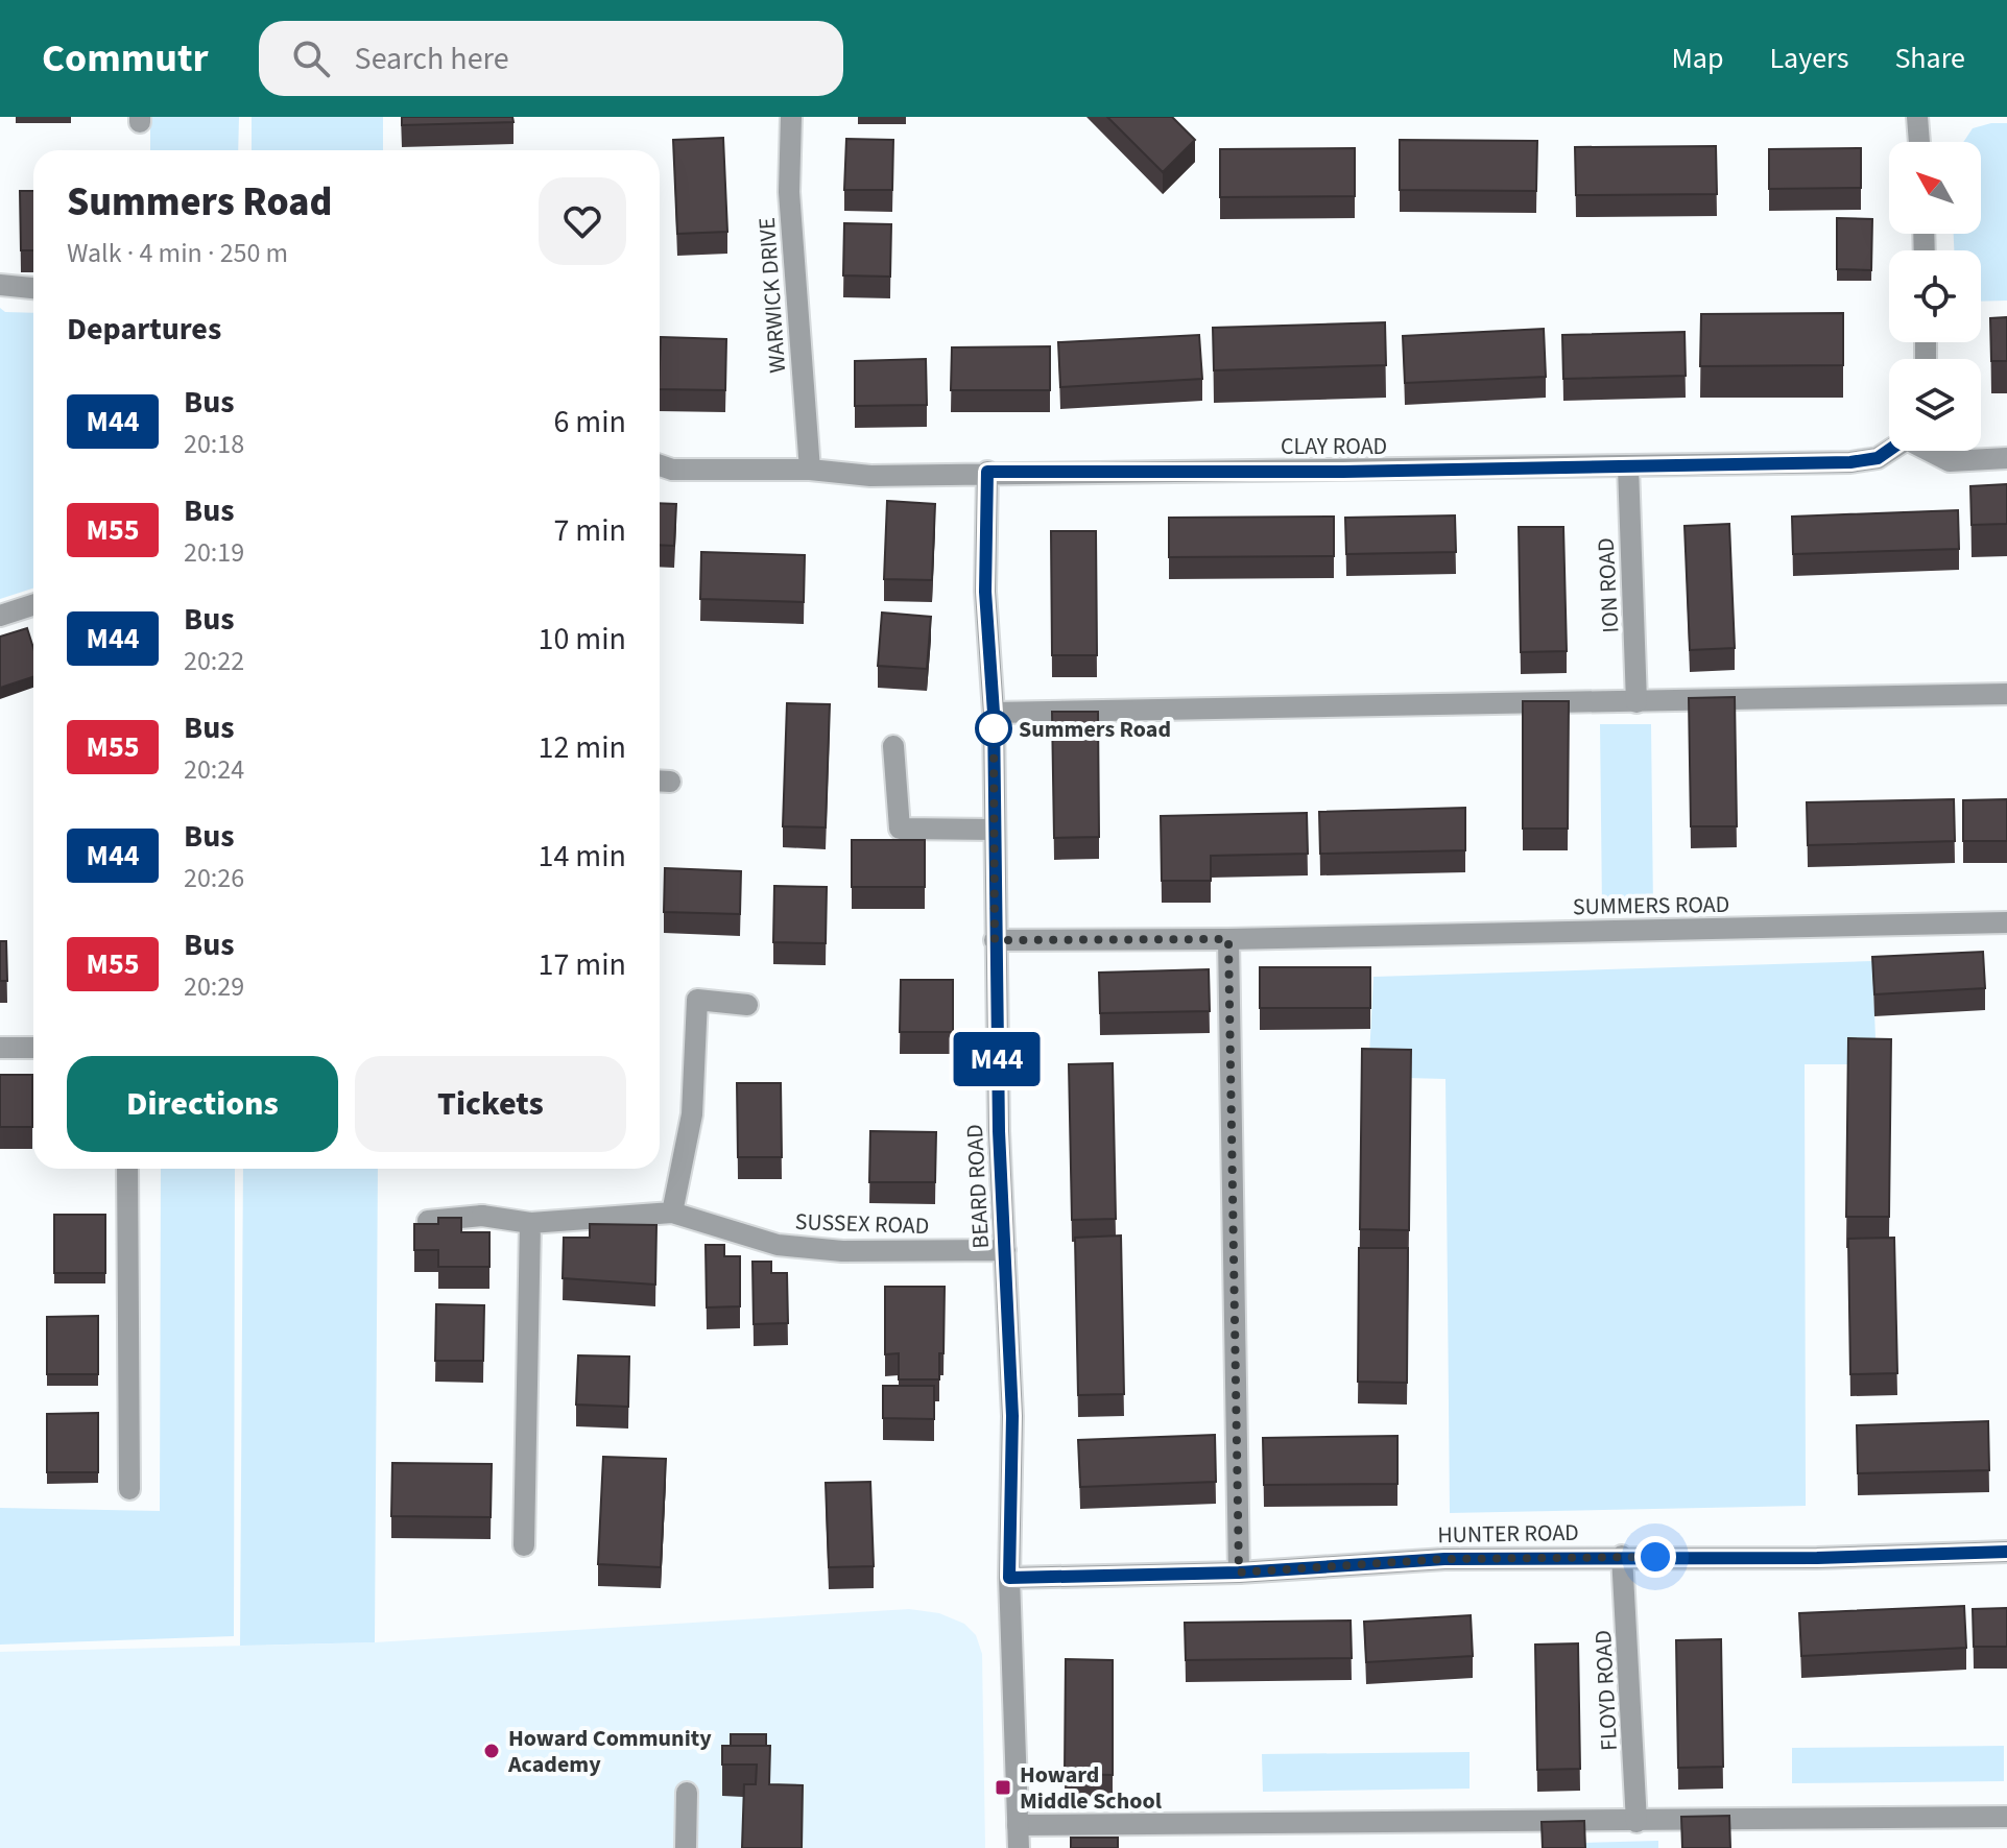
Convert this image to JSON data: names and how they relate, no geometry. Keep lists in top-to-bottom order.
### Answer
{
  "streets": {
    "street": [
      "WARWICK DRIVE",
      "CLAY ROAD",
      "ION ROAD",
      "SUMMERS ROAD",
      "BEARD ROAD",
      "SUSSEX ROAD",
      "HUNTER ROAD",
      "FLOYD ROAD"
    ]
  },
  "crossings": [
    ["WARWICK DRIVE", "CLAY ROAD"],
    ["CLAY ROAD", "ION ROAD"],
    ["CLAY ROAD", "BEARD ROAD"],
    ["SUMMERS ROAD", "BEARD ROAD"],
    ["BEARD ROAD", "SUSSEX ROAD"],
    ["BEARD ROAD", "HUNTER ROAD"],
    ["HUNTER ROAD", "FLOYD ROAD"]
  ],
  "places": {
    "other": ["Summers Road", "Howard Community Academy"],
    "transit": ["Howard Middle School"]
  },
  "lines": ["bus line M44"],
  "north": "top left",
  "page": {
    "header": "Commutr",
    "search": "Search here",
    "nav": ["Map", "Layers", "Share"],
    "on_map": "M44",
    "heading": [
      ["Summers Road", "Walk · 4 min · 250 m"],
      "Departures"
    ],
    "list": [
      {
        "mark": "M44",
        "name": "Bus",
        "note": "20:18",
        "value": "6 min"
      },
      {
        "mark": "M55",
        "name": "Bus",
        "note": "20:19",
        "value": "7 min"
      },
      {
        "mark": "M44",
        "name": "Bus",
        "note": "20:22",
        "value": "10 min"
      },
      {
        "mark": "M55",
        "name": "Bus",
        "note": "20:24",
        "value": "12 min"
      },
      {
        "mark": "M44",
        "name": "Bus",
        "note": "20:26",
        "value": "14 min"
      },
      {
        "mark": "M55",
        "name": "Bus",
        "note": "20:29",
        "value": "17 min"
      }
    ],
    "buttons": ["Directions", "Tickets"]
  }
}
